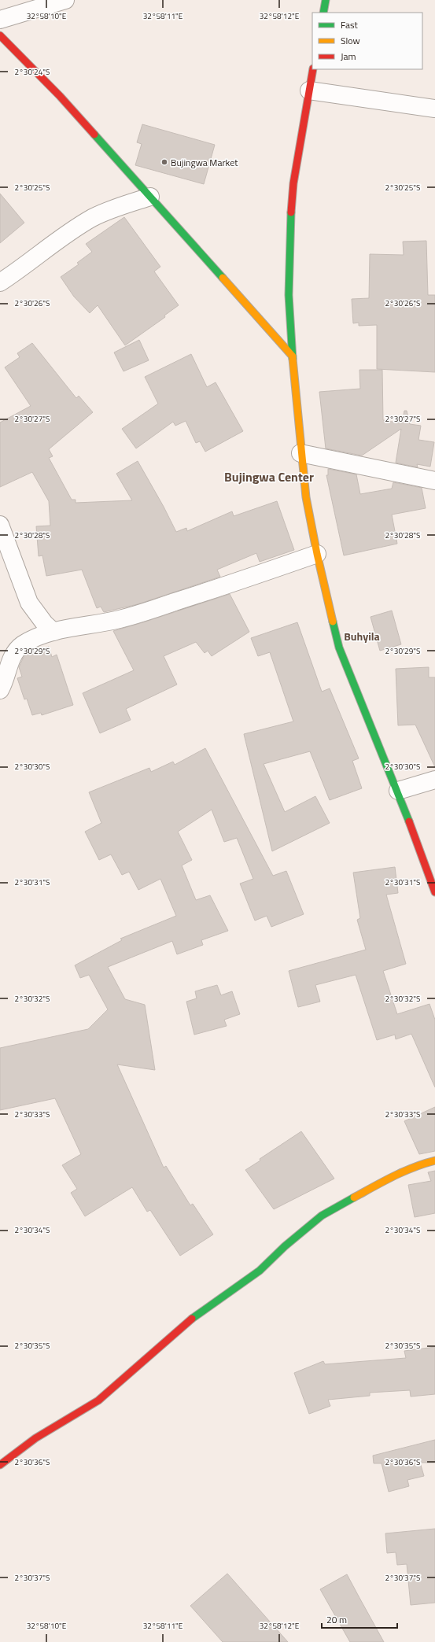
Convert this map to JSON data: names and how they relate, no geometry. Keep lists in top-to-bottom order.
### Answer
{
  "districts": ["Bujingwa Center", "Buhyila"],
  "places": ["Bujingwa Market"],
  "legend": ["Fast", "Slow", "Jam"],
  "scale_bar": "20 m",
  "coordinates": [
    "32°58'10\"E",
    "32°58'11\"E",
    "32°58'12\"E",
    "2°30'24\"S",
    "2°30'25\"S",
    "2°30'26\"S",
    "2°30'27\"S",
    "2°30'28\"S",
    "2°30'29\"S",
    "2°30'30\"S",
    "2°30'31\"S",
    "2°30'32\"S",
    "2°30'33\"S",
    "2°30'34\"S",
    "2°30'35\"S",
    "2°30'36\"S",
    "2°30'37\"S"
  ]
}
